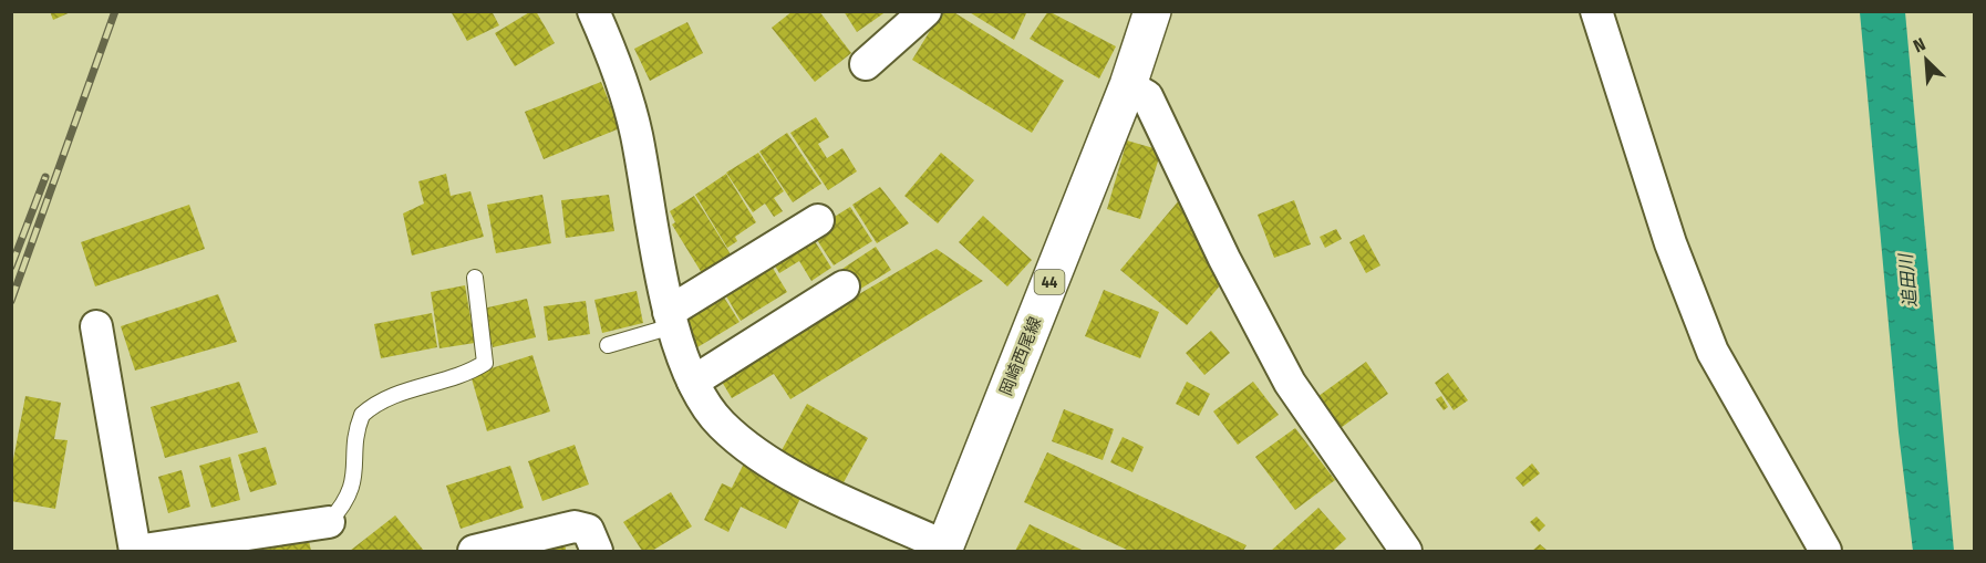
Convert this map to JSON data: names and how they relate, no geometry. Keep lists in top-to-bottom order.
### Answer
{
  "streets": {
    "main road": ["44", "岡崎西尾線"]
  },
  "water": ["追田川"],
  "north": "top left"
}
